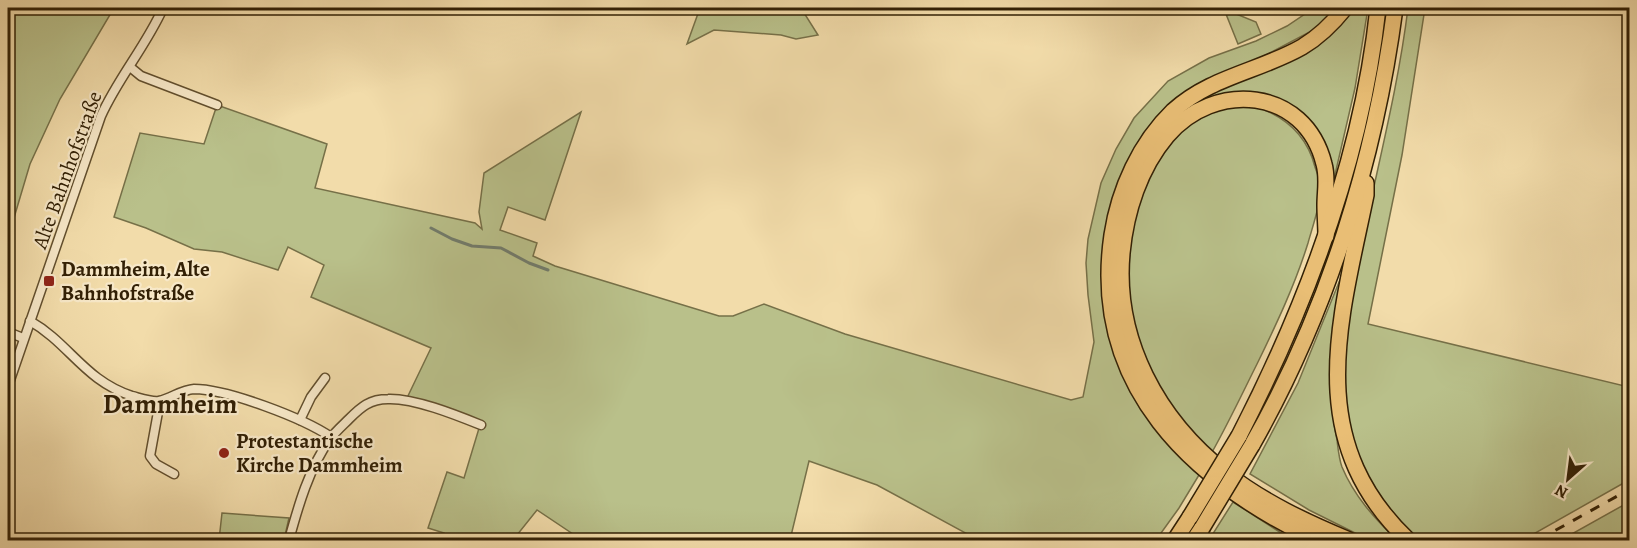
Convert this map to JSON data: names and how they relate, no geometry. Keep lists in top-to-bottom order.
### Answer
{
  "streets": {
    "street": ["Alte Bahnhofstraße"]
  },
  "districts": ["Dammheim"],
  "places": {
    "transit": ["Dammheim, Alte Bahnhofstraße"],
    "other": ["Protestantische Kirche Dammheim"]
  },
  "north": "bottom left"
}
